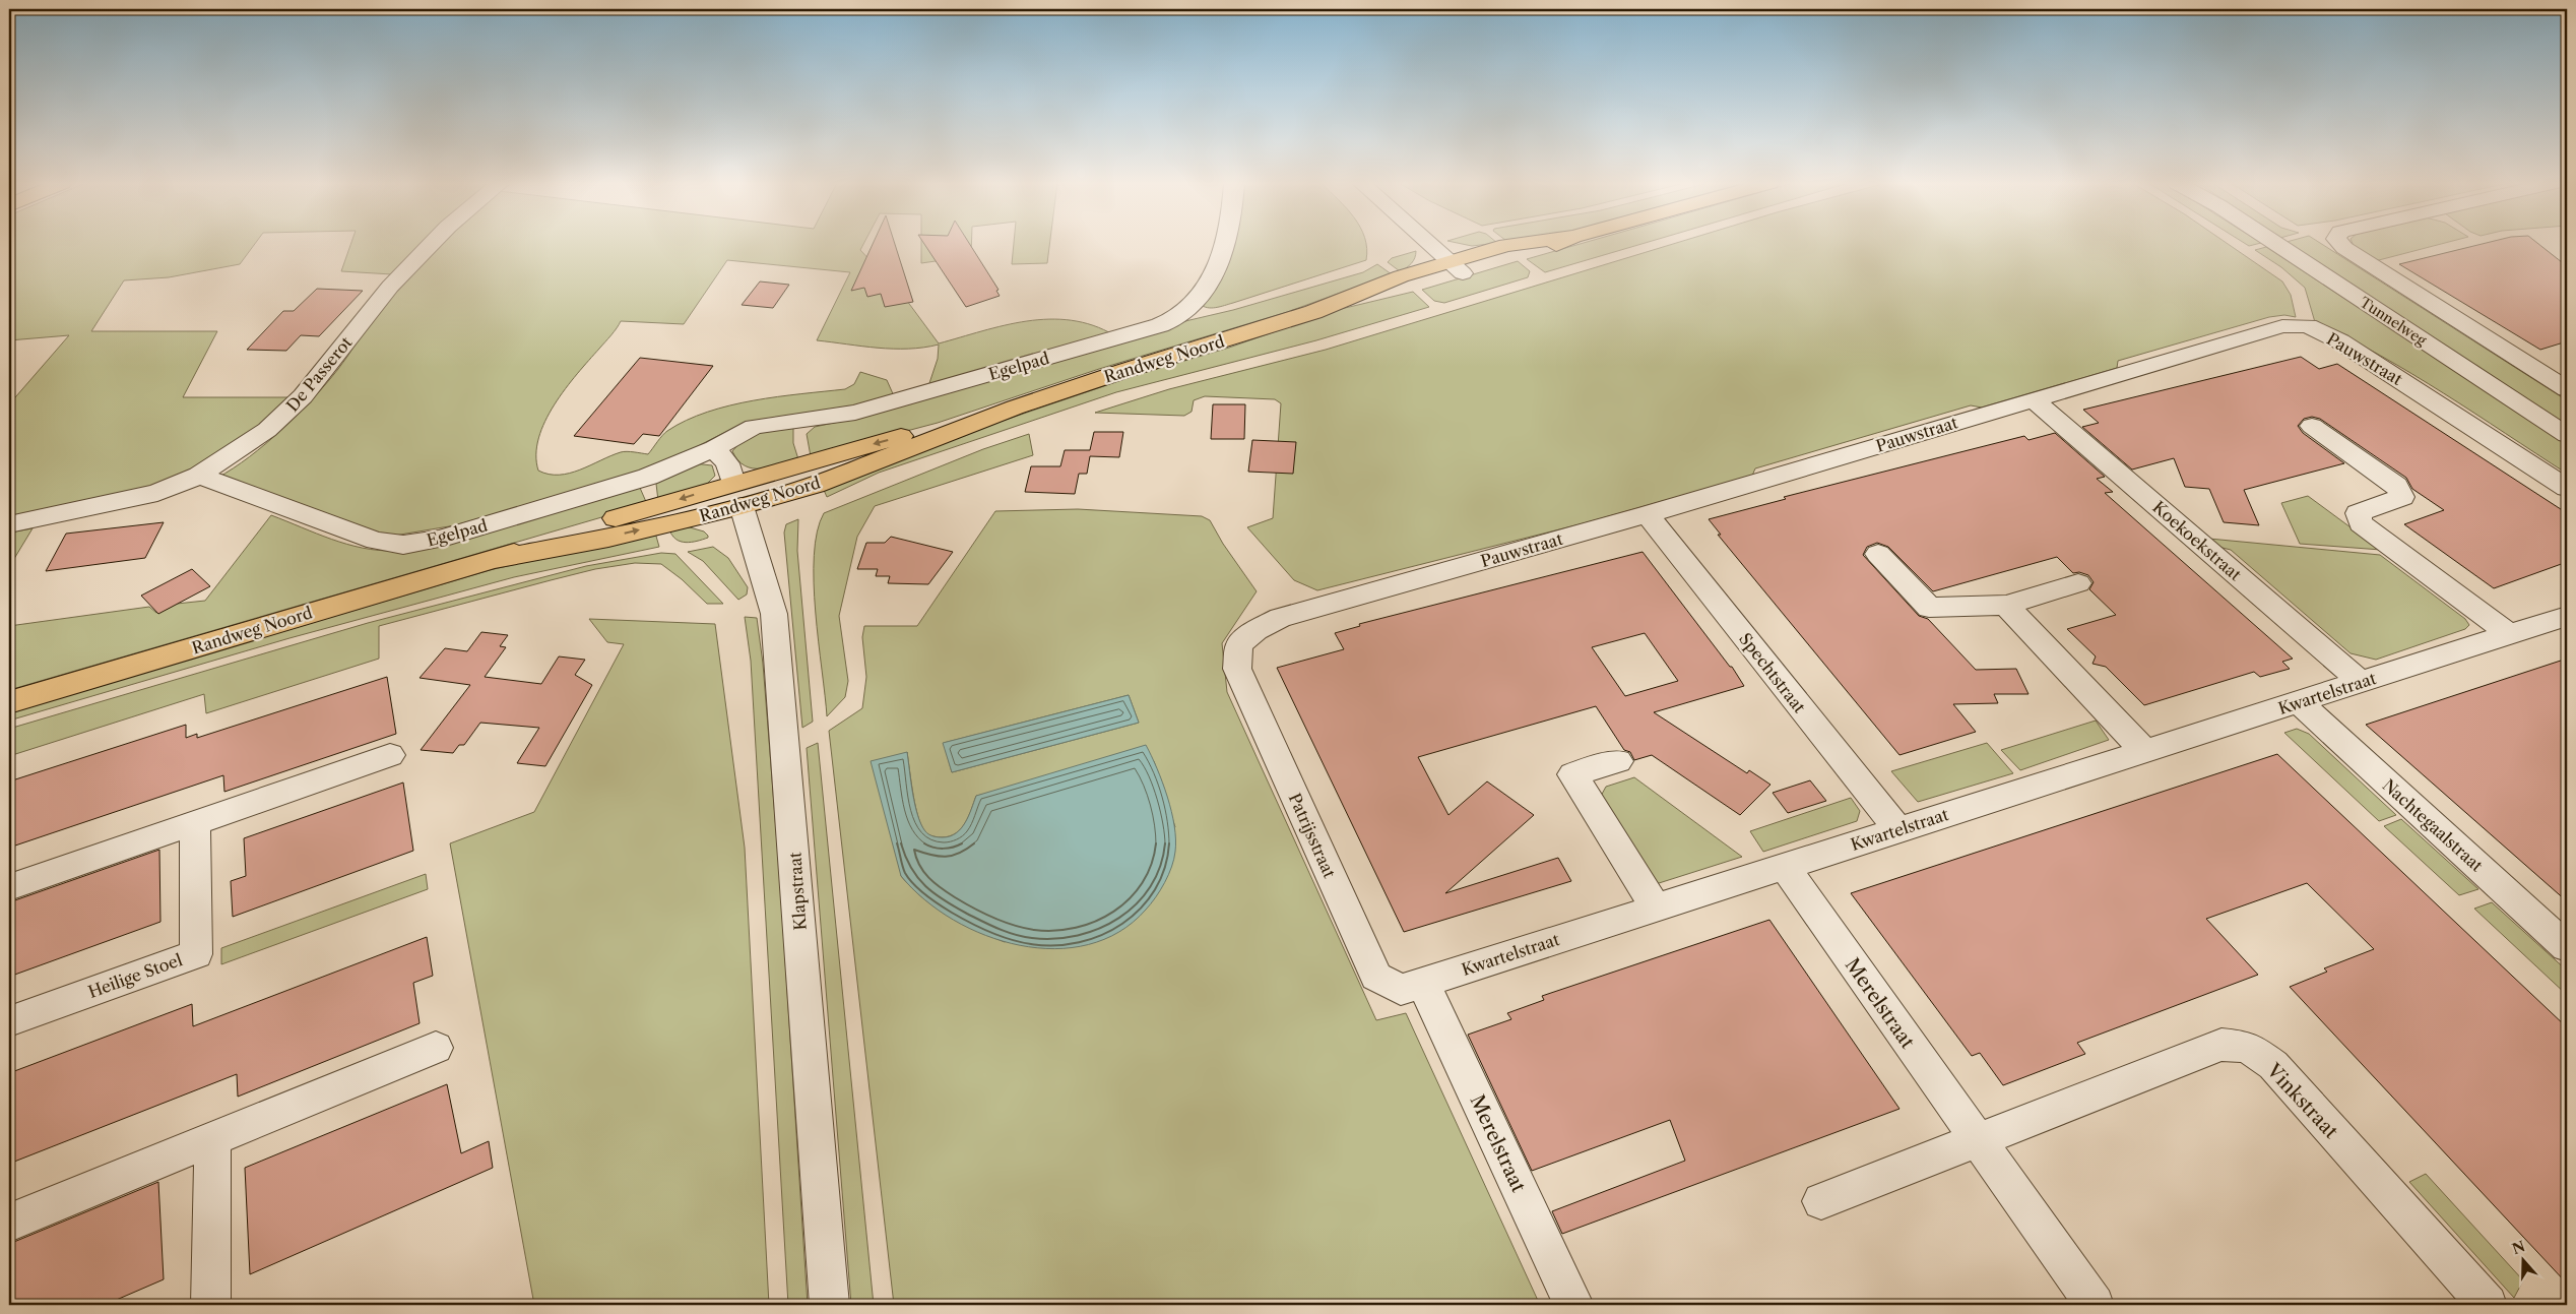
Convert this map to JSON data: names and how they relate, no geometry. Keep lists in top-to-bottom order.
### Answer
{
  "streets": {
    "main road": ["Randweg Noord"],
    "street": [
      "Tunnelweg",
      "Pauwstraat",
      "Egelpad",
      "De Passerot",
      "Koekoekstraat",
      "Spechtstraat",
      "Kwartelstraat",
      "Nachtegaalstraat",
      "Patrijsstraat",
      "Klapstraat",
      "Heilige Stoel",
      "Merelstraat",
      "Vinkstraat"
    ]
  },
  "crossings": [
    ["Randweg Noord", "Klapstraat"],
    ["Pauwstraat", "Koekoekstraat"],
    ["Pauwstraat", "Spechtstraat"],
    ["Pauwstraat", "Patrijsstraat"],
    ["Egelpad", "De Passerot"],
    ["Koekoekstraat", "Kwartelstraat"],
    ["Spechtstraat", "Kwartelstraat"],
    ["Kwartelstraat", "Nachtegaalstraat"],
    ["Kwartelstraat", "Patrijsstraat"],
    ["Kwartelstraat", "Merelstraat"],
    ["Patrijsstraat", "Merelstraat"],
    ["Merelstraat", "Vinkstraat"]
  ],
  "north": "top"
}
